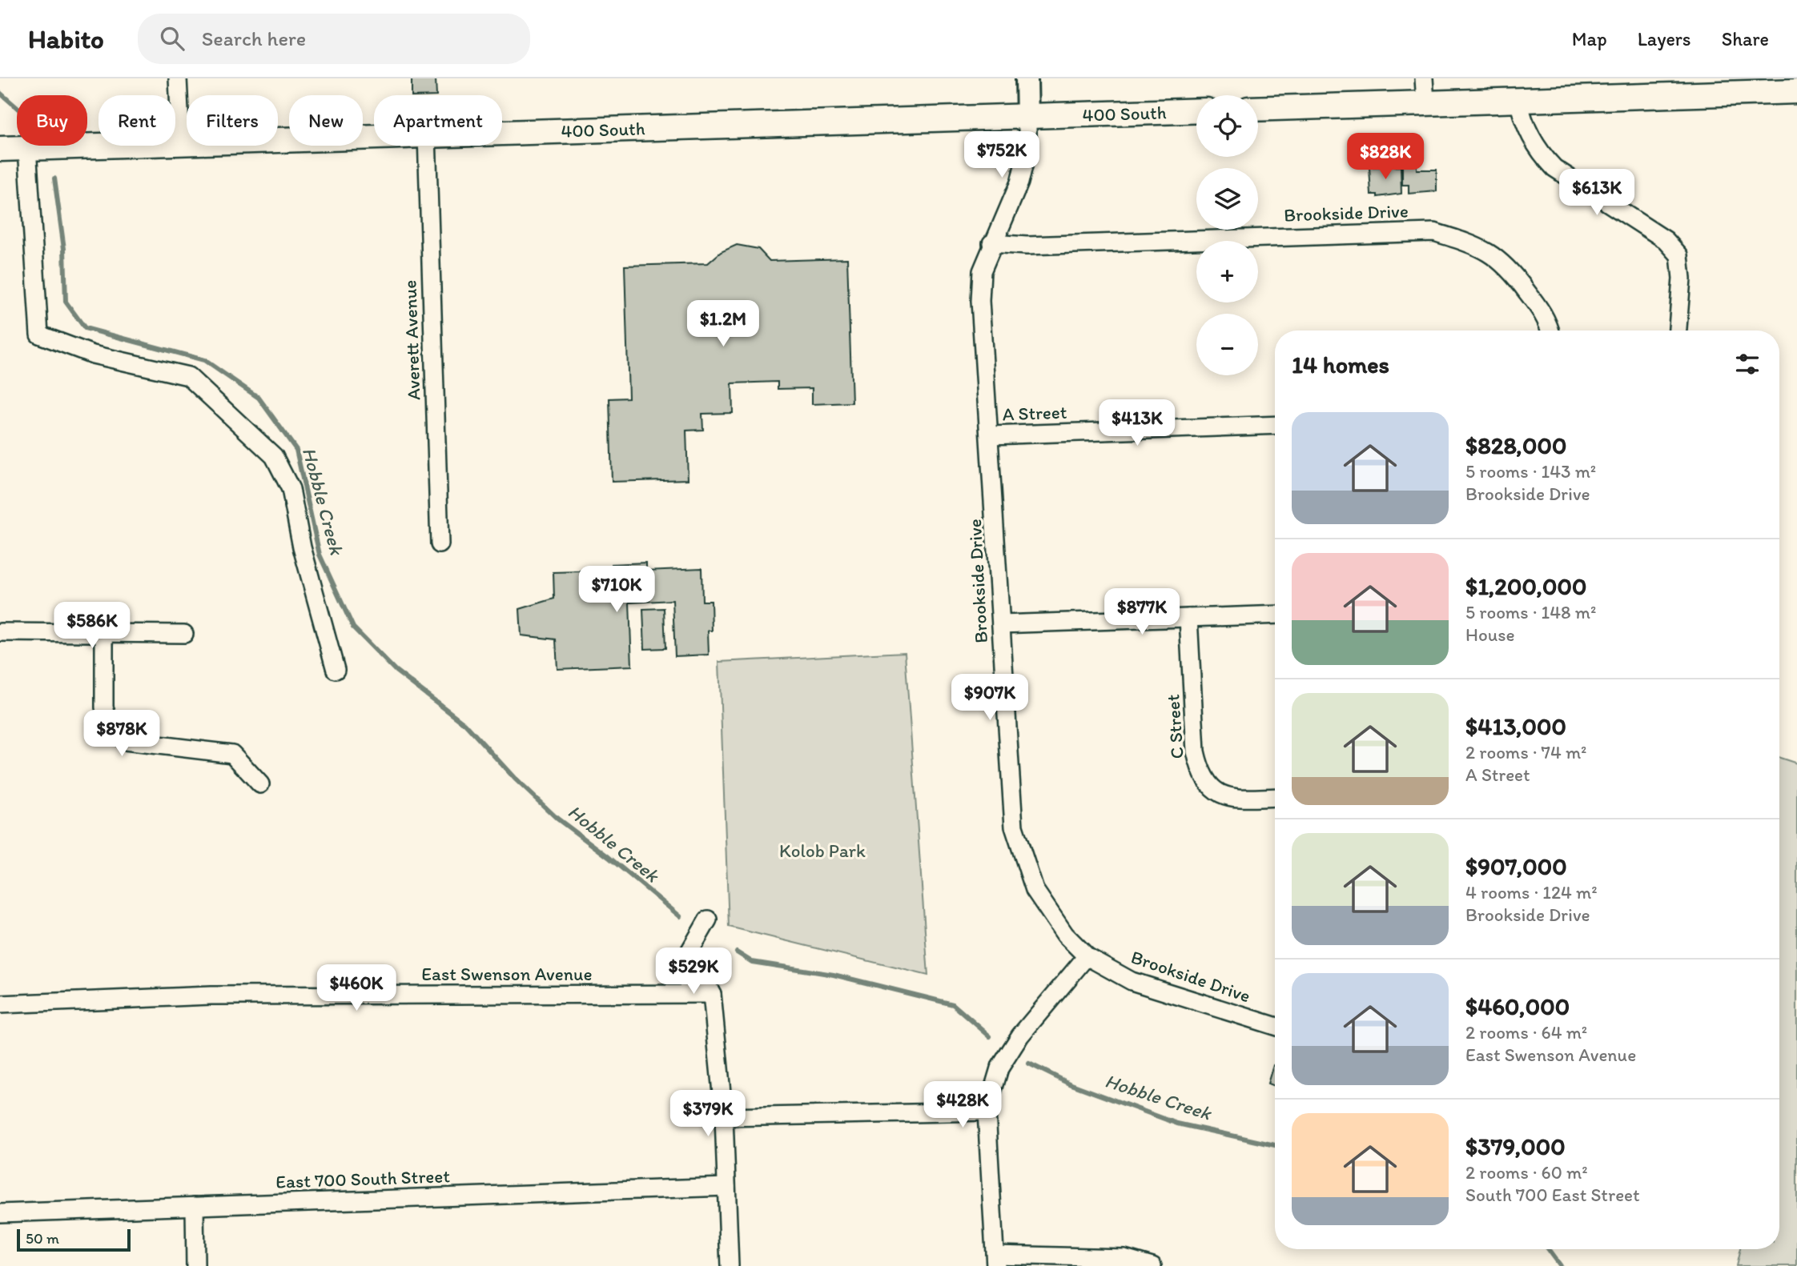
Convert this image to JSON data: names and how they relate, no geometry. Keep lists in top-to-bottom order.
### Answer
{
  "streets": {
    "main road": ["400 South"],
    "street": [
      "Brookside Drive",
      "Averett Avenue",
      "A Street",
      "C Street",
      "East Swenson Avenue",
      "East 700 South Street"
    ]
  },
  "crossings": [
    ["400 South", "Brookside Drive"],
    ["Brookside Drive", "A Street"]
  ],
  "water": ["Hobble Creek"],
  "parks": ["Kolob Park"],
  "scale_bar": "50 m",
  "page": {
    "header": "Habito",
    "search": "Search here",
    "nav": ["Map", "Layers", "Share"],
    "map_buttons": ["+", "−"],
    "chip": [
      "Buy",
      "Rent",
      "Filters",
      "New",
      "Apartment"
    ],
    "price": [
      "$752K",
      "$828K",
      "$613K",
      "$1.2M",
      "$413K",
      "$710K",
      "$877K",
      "$586K",
      "$907K",
      "$878K",
      "$529K",
      "$460K",
      "$428K",
      "$379K"
    ],
    "heading": "14 homes",
    "list": [
      {
        "name": "$828,000",
        "note": "5 rooms · 143 m² · Brookside Drive"
      },
      {
        "name": "$1,200,000",
        "note": "5 rooms · 148 m² · House"
      },
      {
        "name": "$413,000",
        "note": "2 rooms · 74 m² · A Street"
      },
      {
        "name": "$907,000",
        "note": "4 rooms · 124 m² · Brookside Drive"
      },
      {
        "name": "$460,000",
        "note": "2 rooms · 64 m² · East Swenson Avenue"
      },
      {
        "name": "$379,000",
        "note": "2 rooms · 60 m² · South 700 East Street"
      }
    ],
    "scale": "50 m"
  }
}
